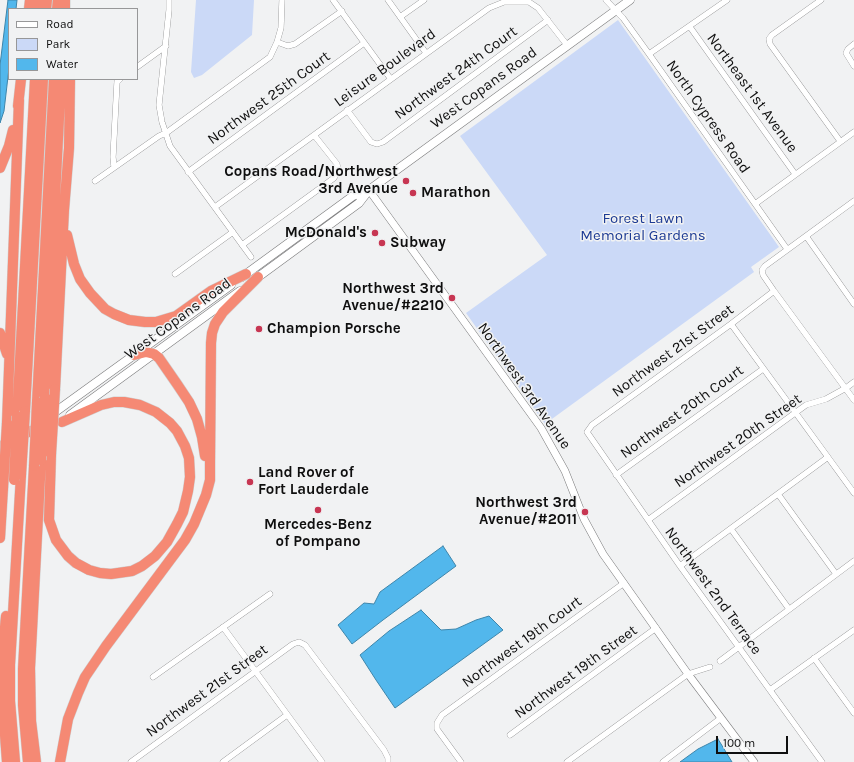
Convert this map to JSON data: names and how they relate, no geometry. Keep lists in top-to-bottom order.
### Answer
{
  "streets": {
    "main road": ["West Copans Road"],
    "street": [
      "Leisure Boulevard",
      "Northwest 24th Court",
      "Northeast 1st Avenue",
      "Northwest 25th Court",
      "North Cypress Road",
      "Northwest 21st Street",
      "Northwest 3rd Avenue",
      "Northwest 20th Court",
      "Northwest 20th Street",
      "Northwest 2nd Terrace",
      "Northwest 19th Court",
      "Northwest 19th Street"
    ]
  },
  "crossings": [
    ["Leisure Boulevard", "Northwest 24th Court"],
    ["Leisure Boulevard", "West Copans Road"],
    ["West Copans Road", "North Cypress Road"],
    ["West Copans Road", "Northwest 3rd Avenue"],
    ["Northwest 21st Street", "Northwest 2nd Terrace"],
    ["Northwest 3rd Avenue", "Northwest 19th Court"],
    ["Northwest 3rd Avenue", "Northwest 19th Street"],
    ["Northwest 20th Court", "Northwest 2nd Terrace"],
    ["Northwest 20th Street", "Northwest 2nd Terrace"]
  ],
  "parks": ["Forest Lawn Memorial Gardens"],
  "places": [
    "Copans Road/Northwest 3rd Avenue",
    "Marathon",
    "McDonald's",
    "Subway",
    "Northwest 3rd Avenue/#2210",
    "Champion Porsche",
    "Land Rover of Fort Lauderdale",
    "Mercedes-Benz of Pompano",
    "Northwest 3rd Avenue/#2011"
  ],
  "legend": ["Road", "Park", "Water"],
  "scale_bar": "100 m"
}
